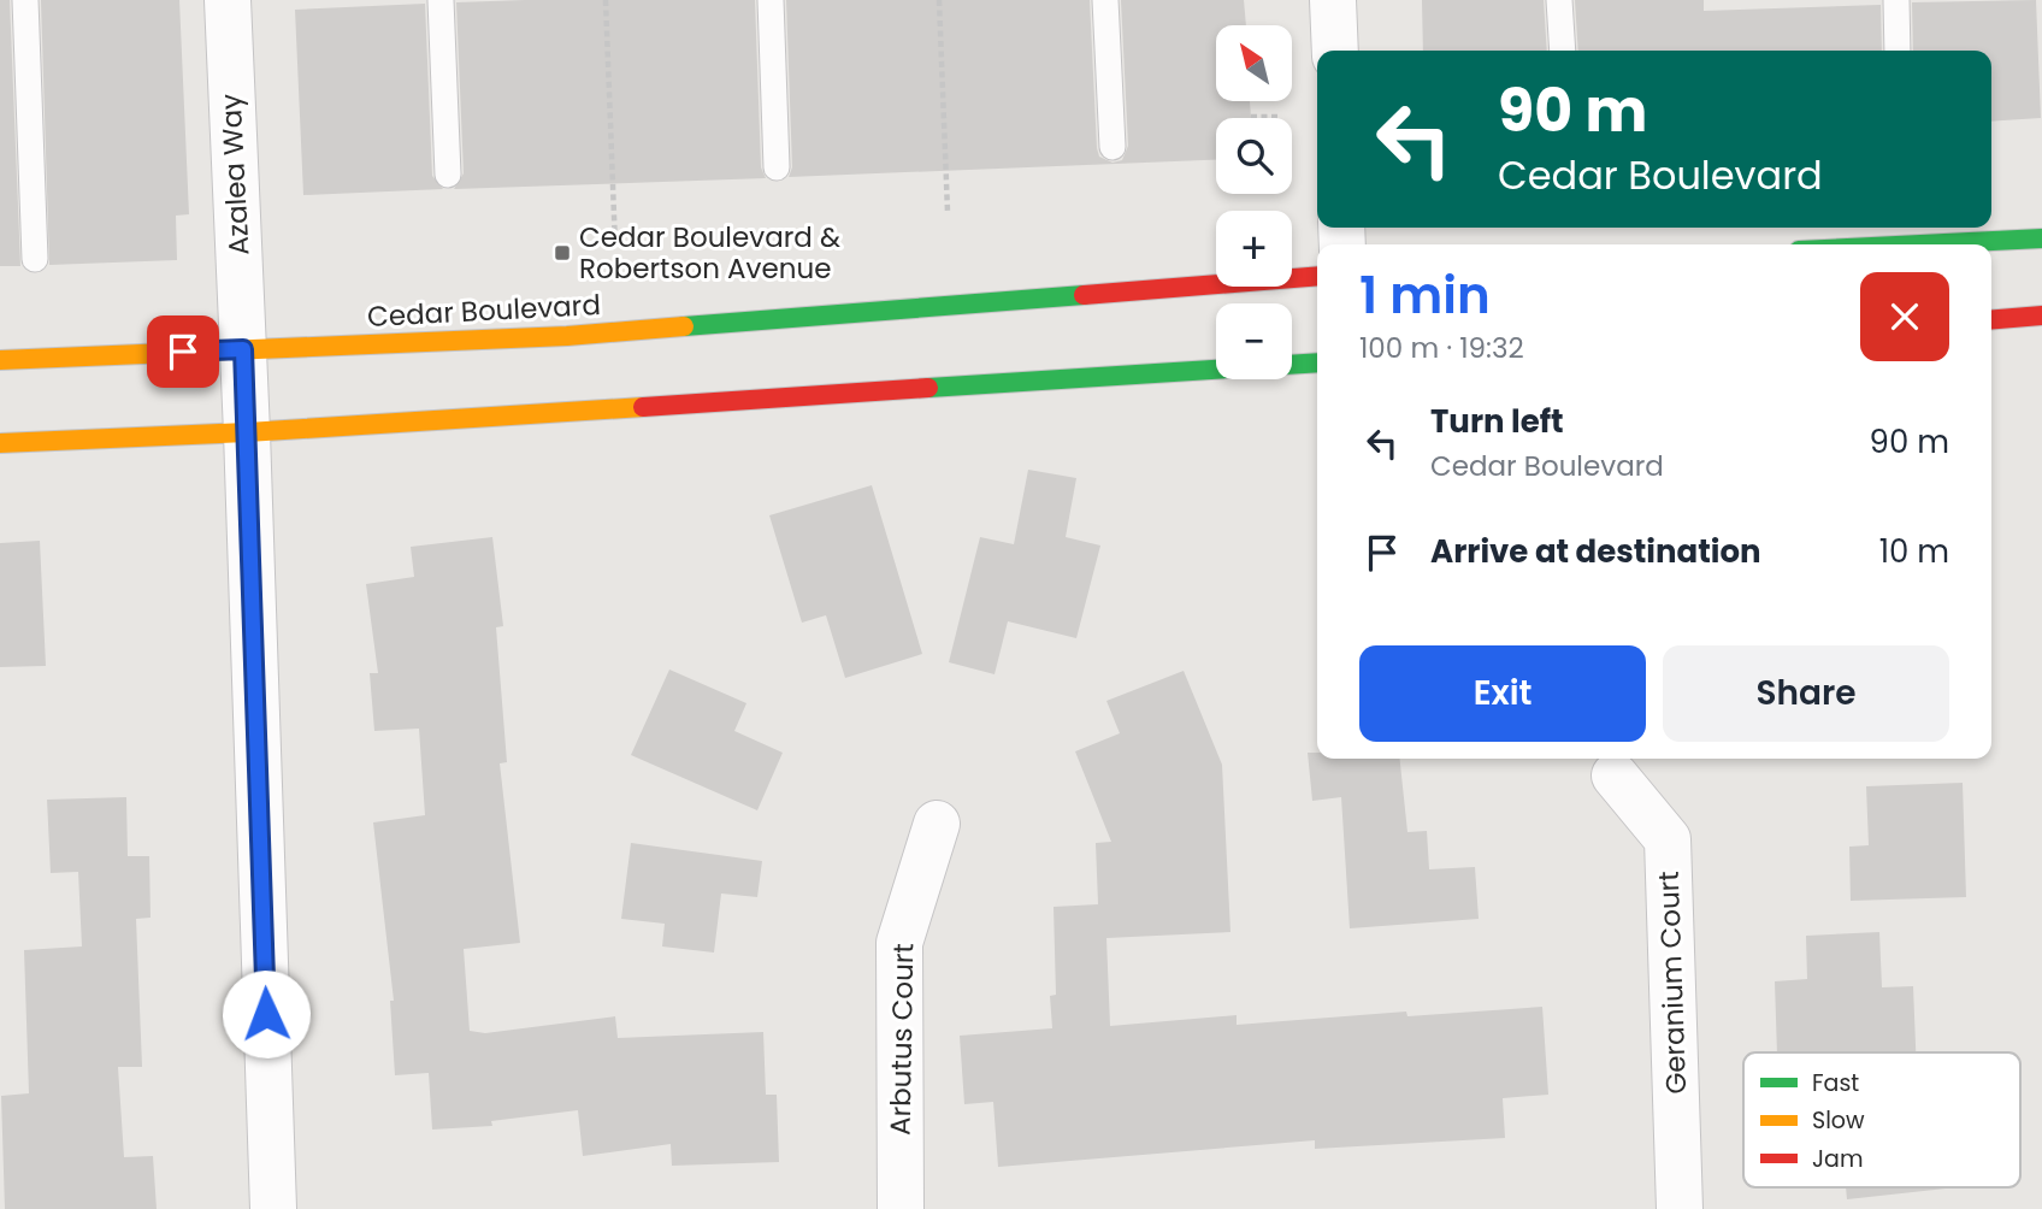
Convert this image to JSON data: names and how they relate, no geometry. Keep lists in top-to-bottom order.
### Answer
{
  "streets": {
    "main road": ["Cedar Boulevard"],
    "street": ["Azalea Way", "Geranium Court", "Arbutus Court"]
  },
  "crossings": [
    ["Azalea Way", "Cedar Boulevard"]
  ],
  "places": {
    "transit": ["Cedar Boulevard & Robertson Avenue"]
  },
  "legend": ["Fast", "Slow", "Jam"],
  "north": "top left",
  "page": {
    "map_buttons": ["+", "−"],
    "turn": ["90 m", "Cedar Boulevard"],
    "heading": ["1 min", "100 m · 19:32"],
    "list": [
      {
        "name": "Turn left",
        "note": "Cedar Boulevard",
        "value": "90 m"
      },
      {
        "name": "Arrive at destination",
        "value": "10 m"
      }
    ],
    "buttons": ["Exit", "Share"]
  }
}
